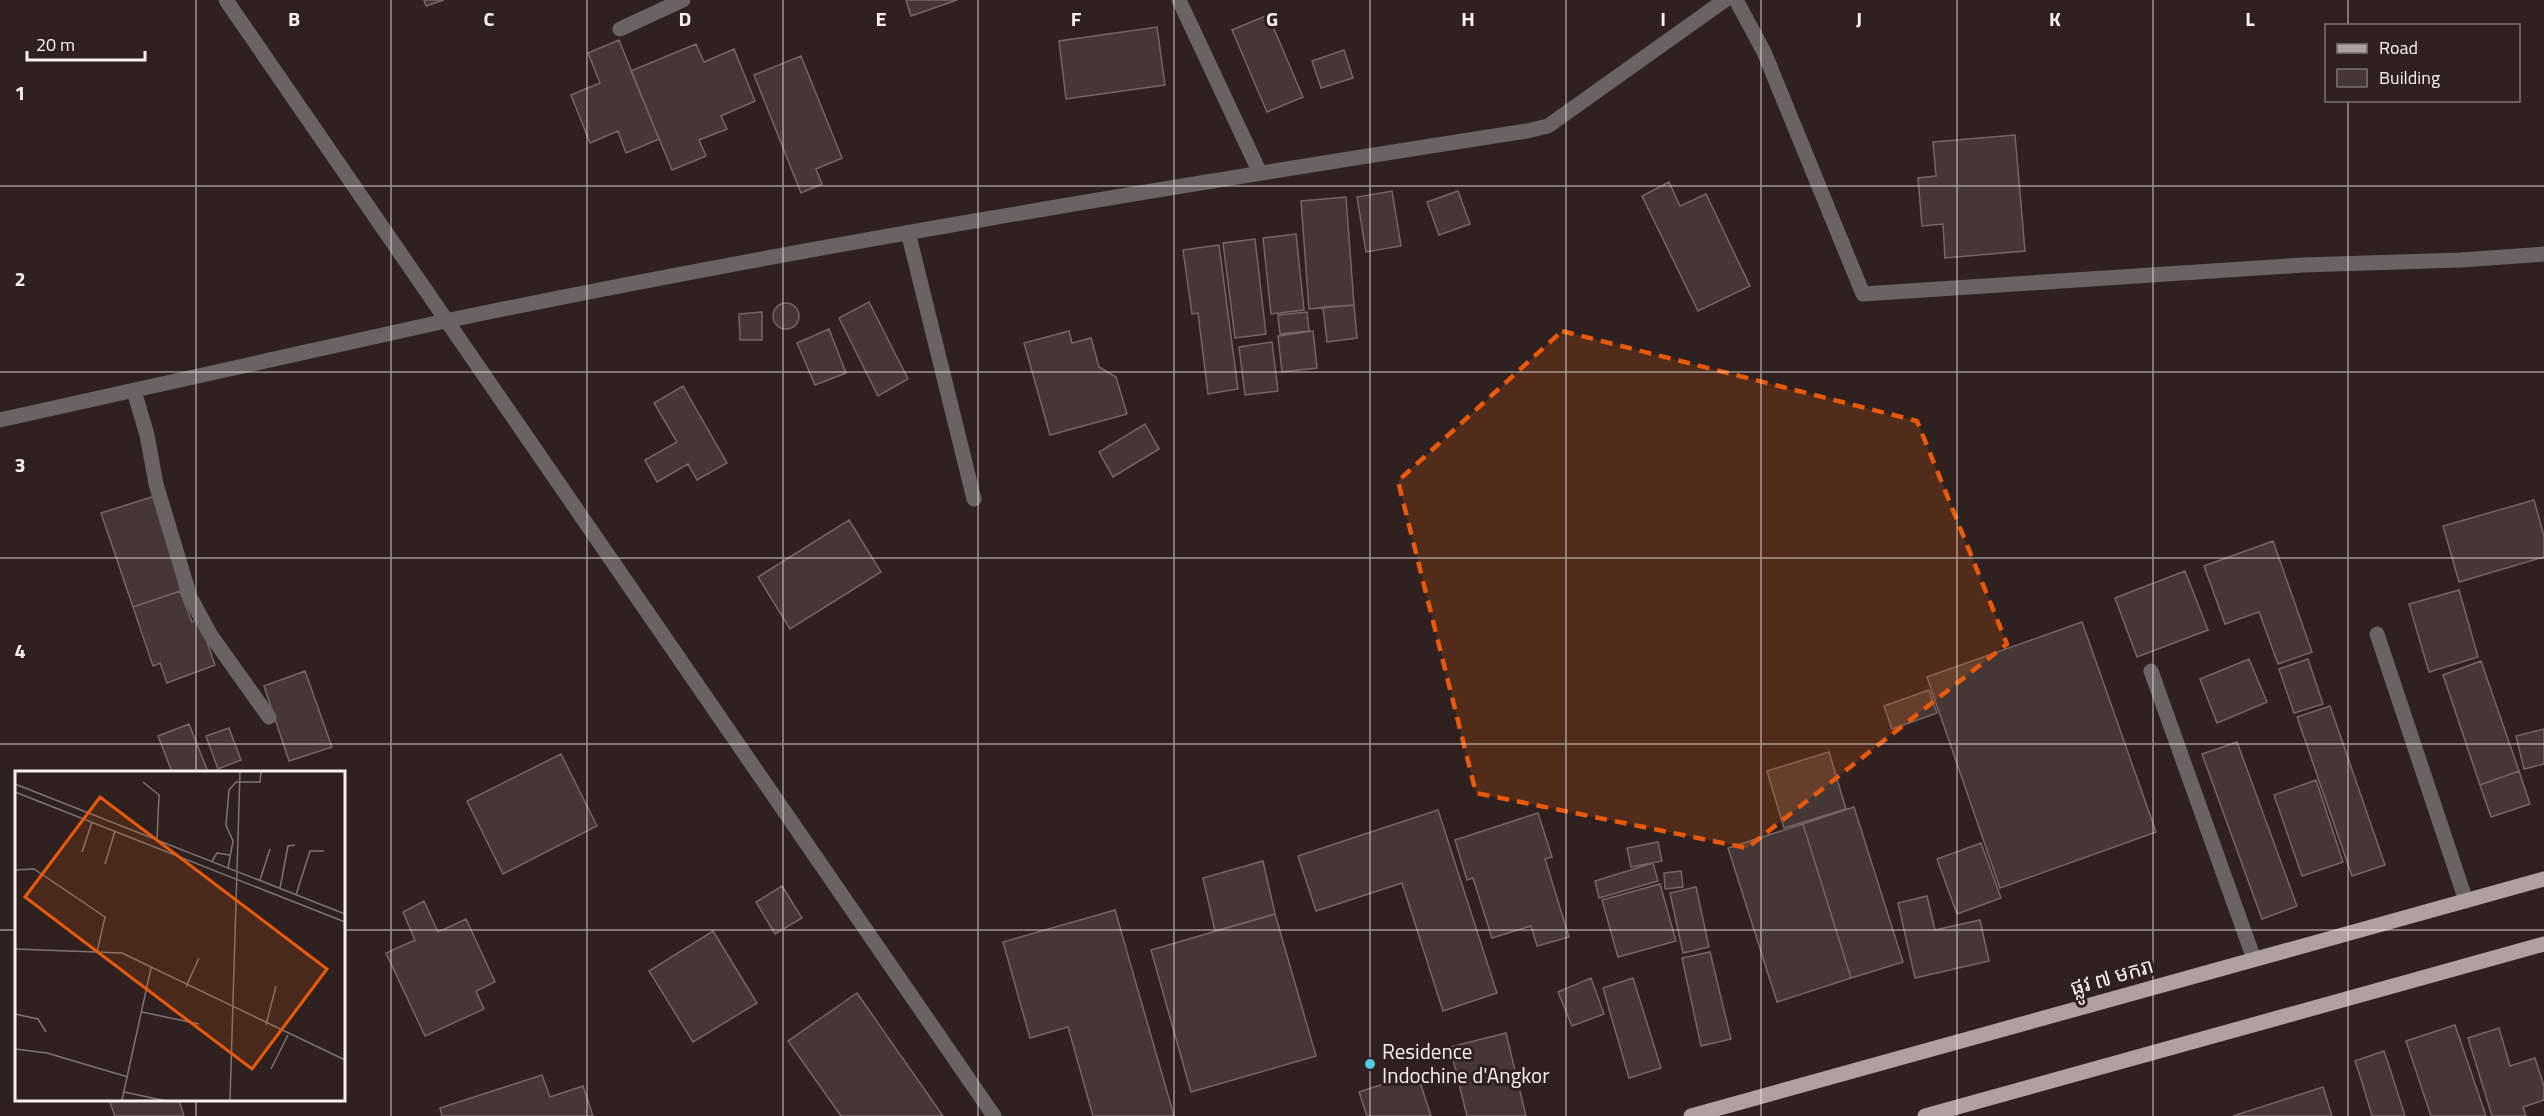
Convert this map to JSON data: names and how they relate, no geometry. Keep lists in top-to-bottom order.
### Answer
{
  "streets": {
    "main road": ["ផ្លូវ ៧ មករា"]
  },
  "places": ["Residence Indochine d'Angkor"],
  "legend": ["Road", "Building"],
  "scale_bar": "20 m",
  "grid": {
    "columns": [
      "B",
      "C",
      "D",
      "E",
      "F",
      "G",
      "H",
      "I",
      "J",
      "K",
      "L"
    ],
    "rows": [
      "1",
      "2",
      "3",
      "4"
    ]
  }
}
